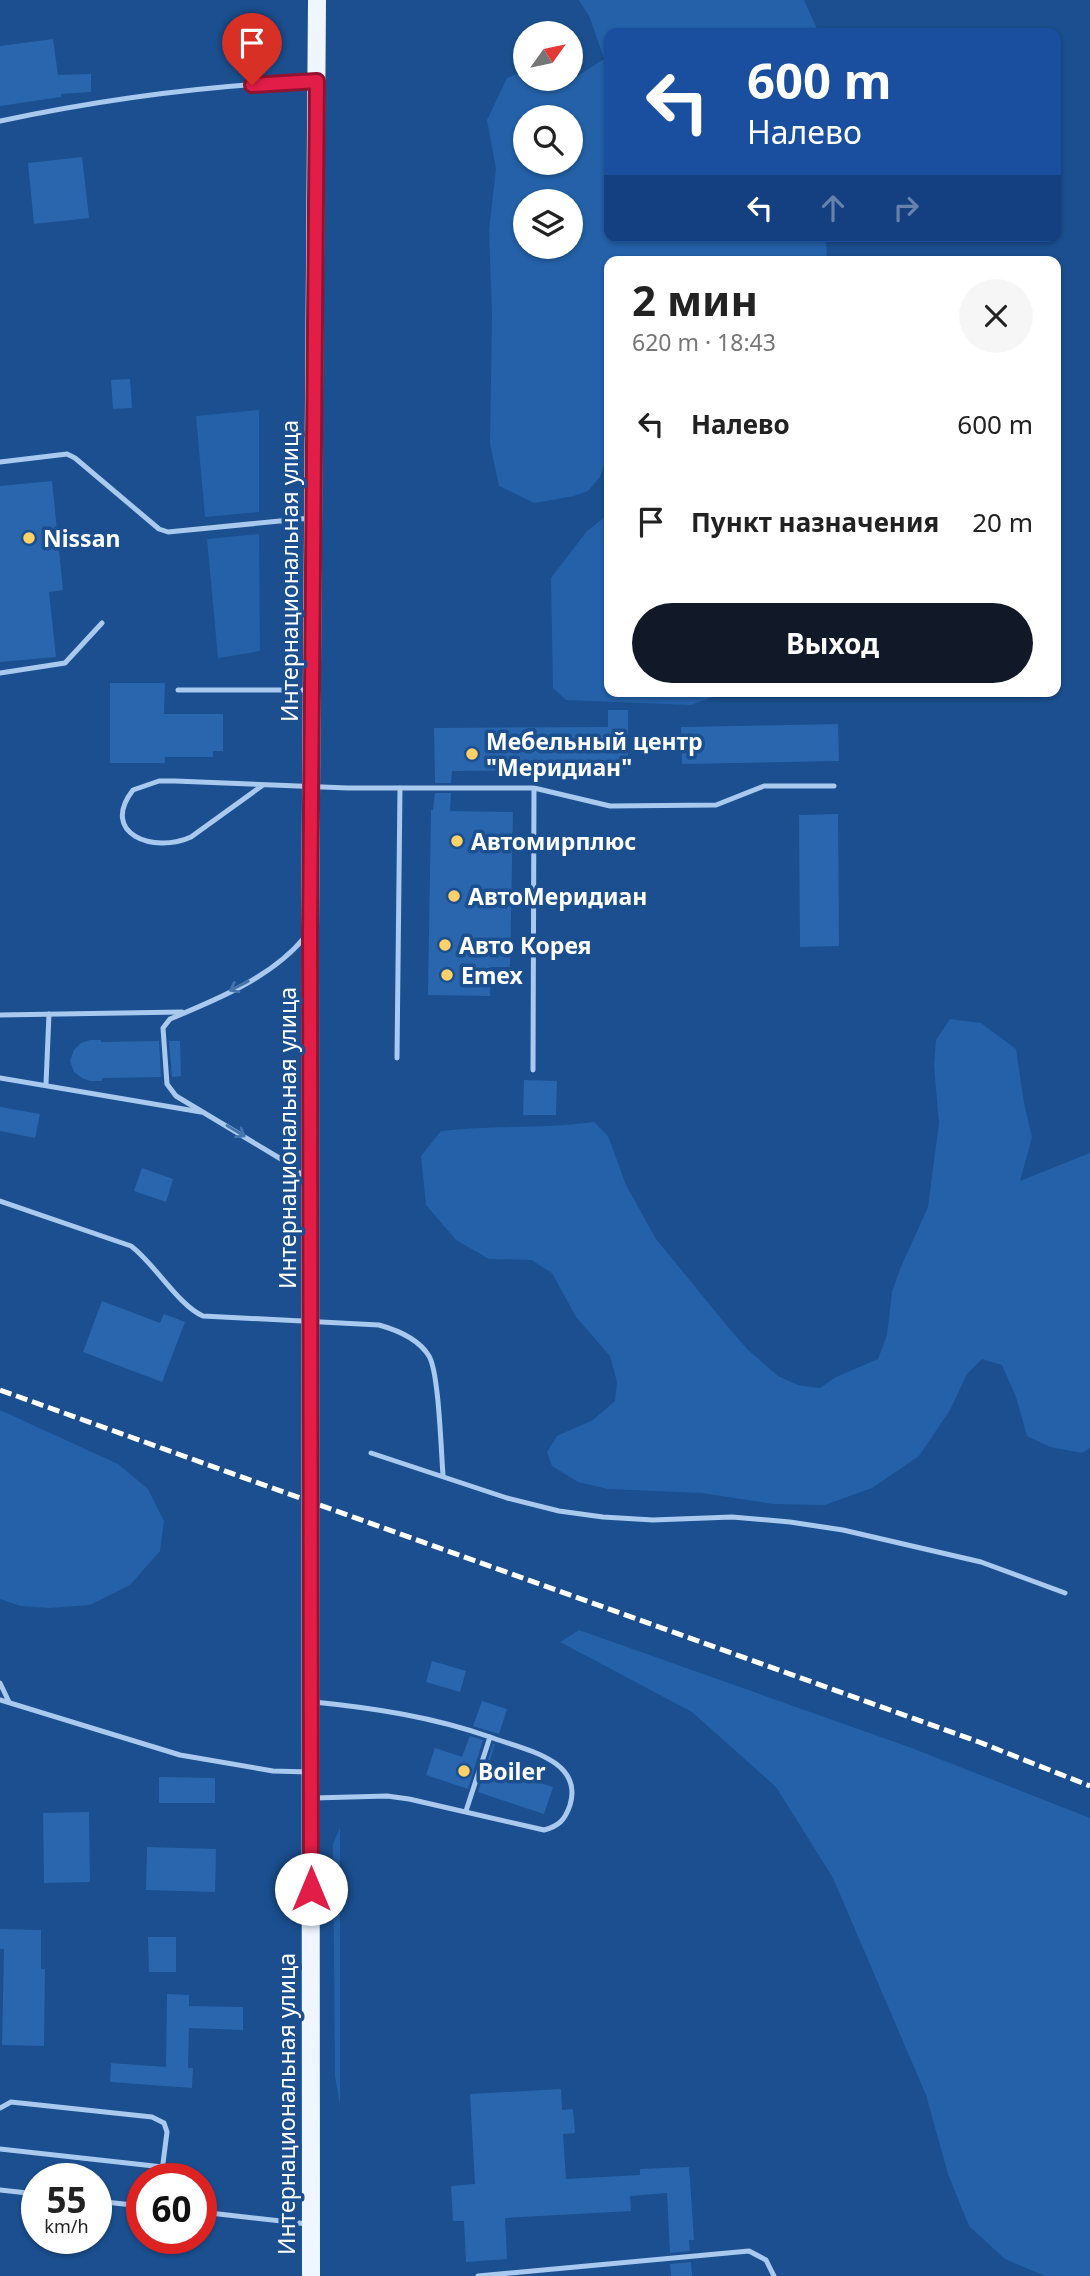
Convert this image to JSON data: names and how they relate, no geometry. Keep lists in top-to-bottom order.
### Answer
{
  "streets": {
    "main road": ["Интернациональная улица"]
  },
  "places": [
    "Nissan",
    "Мебельный центр \"Меридиан\"",
    "Автомирплюс",
    "АвтоМеридиан",
    "Авто Корея",
    "Emex",
    "Boiler"
  ],
  "north": "top right",
  "page": {
    "turn": ["600 m", "Налево"],
    "heading": ["2 мин", "620 m · 18:43"],
    "list": [
      {
        "name": "Налево",
        "value": "600 m"
      },
      {
        "name": "Пункт назначения",
        "value": "20 m"
      }
    ],
    "buttons": "Выход",
    "speed": "55 km/h",
    "limit": "60"
  }
}
